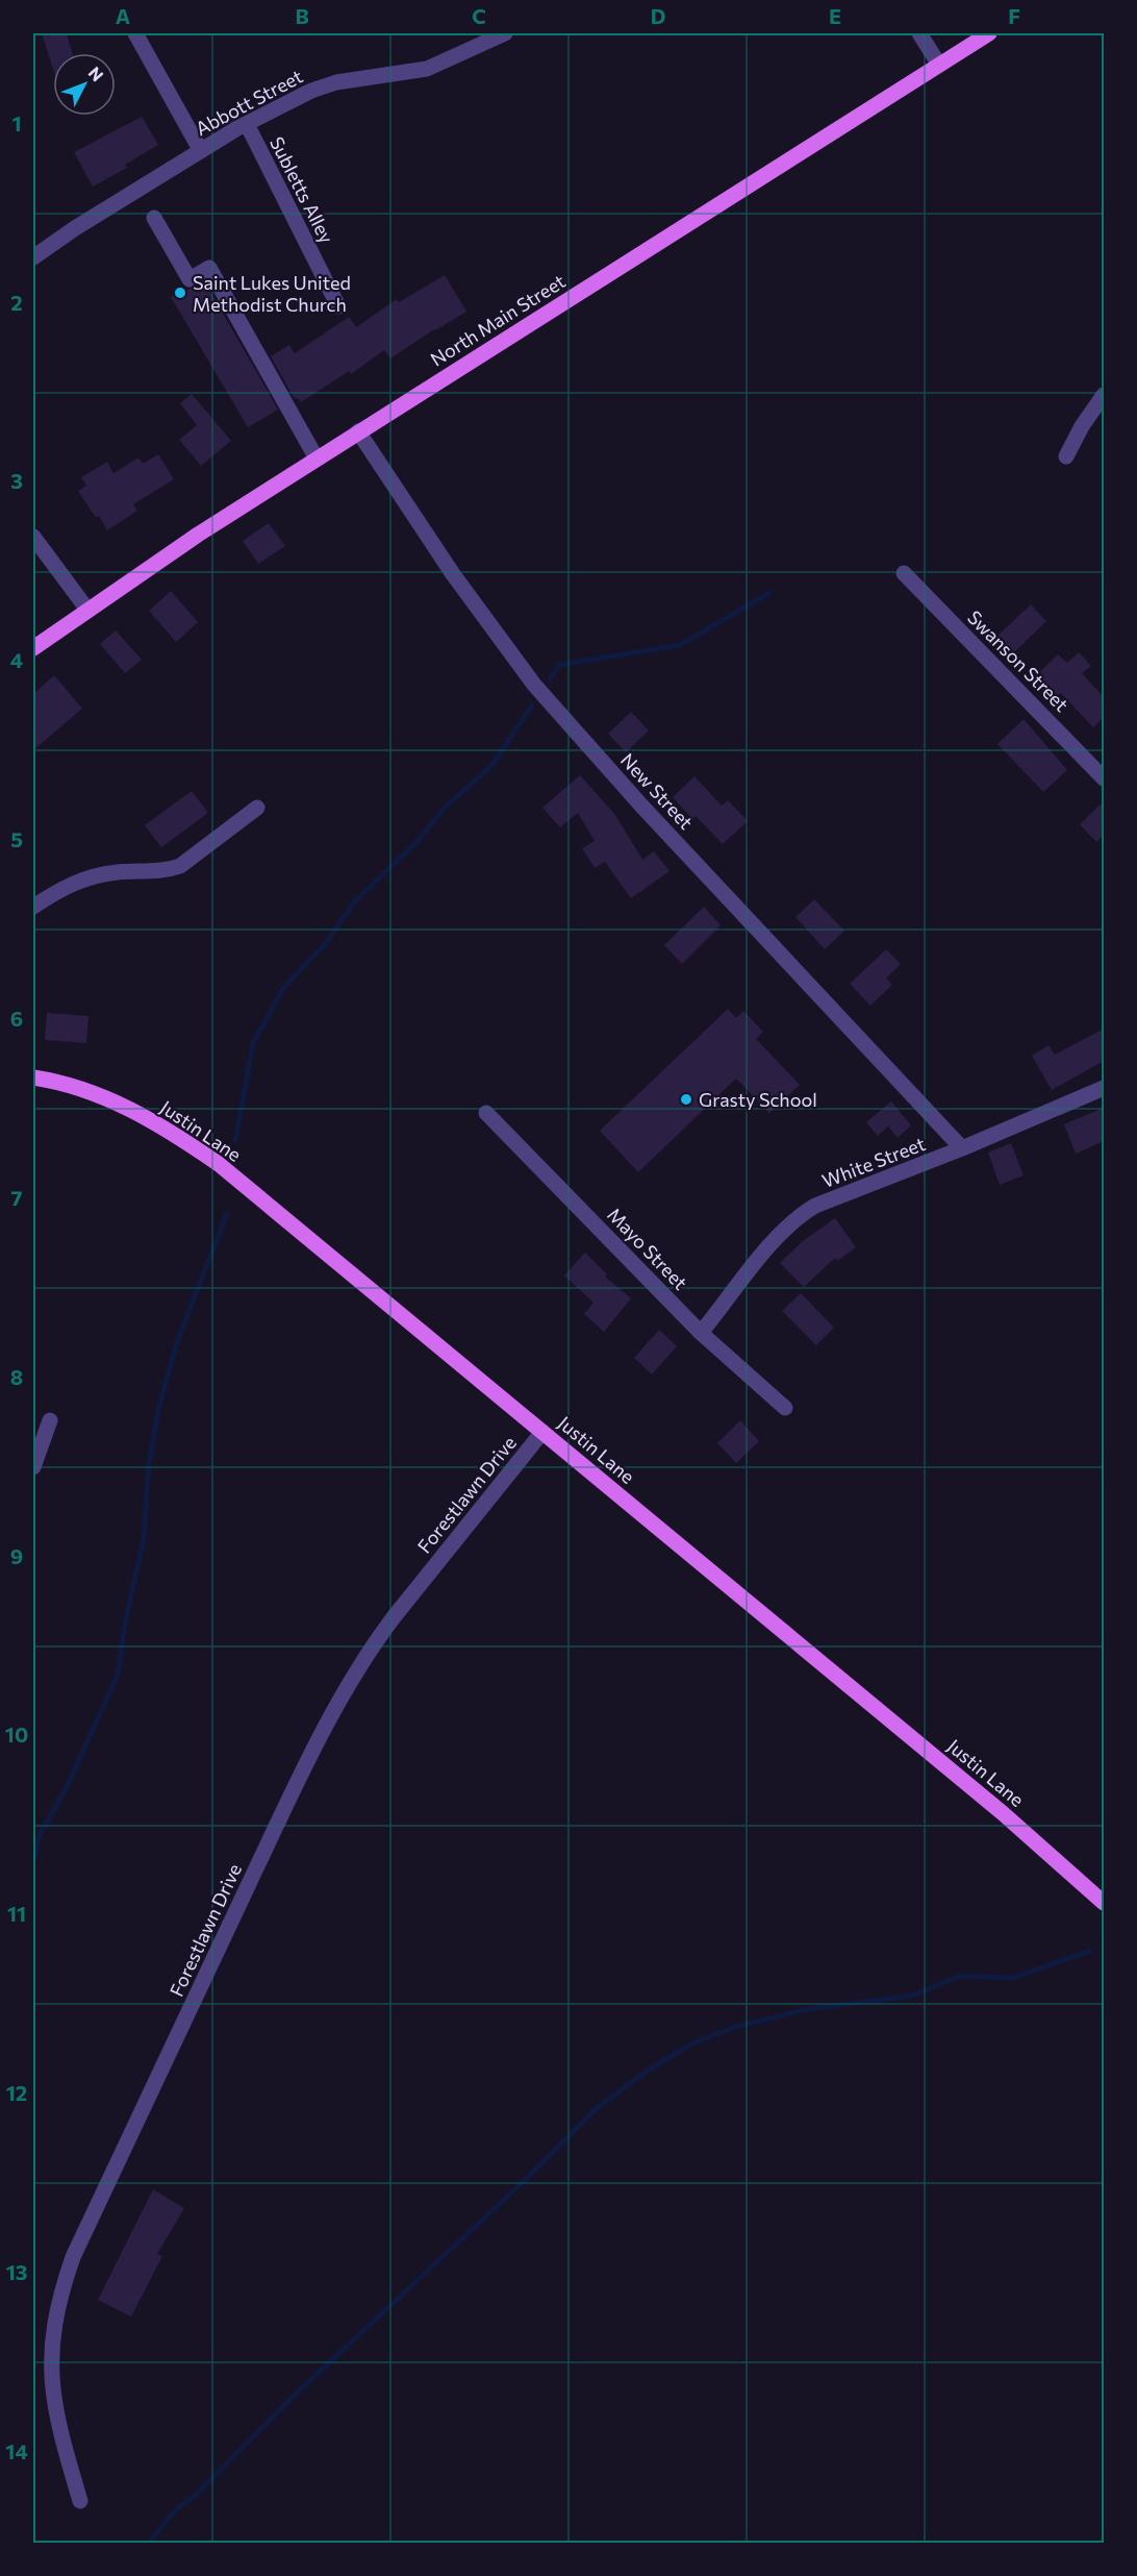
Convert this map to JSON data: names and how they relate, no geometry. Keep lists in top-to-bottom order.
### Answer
{
  "streets": {
    "main road": ["North Main Street", "Justin Lane"],
    "street": [
      "Abbott Street",
      "Subletts Alley",
      "Swanson Street",
      "New Street",
      "White Street",
      "Mayo Street",
      "Forestlawn Drive"
    ]
  },
  "crossings": [
    ["Abbott Street", "Subletts Alley"],
    ["North Main Street", "New Street"],
    ["New Street", "White Street"],
    ["Justin Lane", "Forestlawn Drive"],
    ["White Street", "Mayo Street"]
  ],
  "places": ["Saint Lukes United Methodist Church", "Grasty School"],
  "north": "top right",
  "grid": {
    "columns": [
      "A",
      "B",
      "C",
      "D",
      "E",
      "F"
    ],
    "rows": [
      "1",
      "2",
      "3",
      "4",
      "5",
      "6",
      "7",
      "8",
      "9",
      "10",
      "11",
      "12",
      "13",
      "14"
    ]
  }
}
